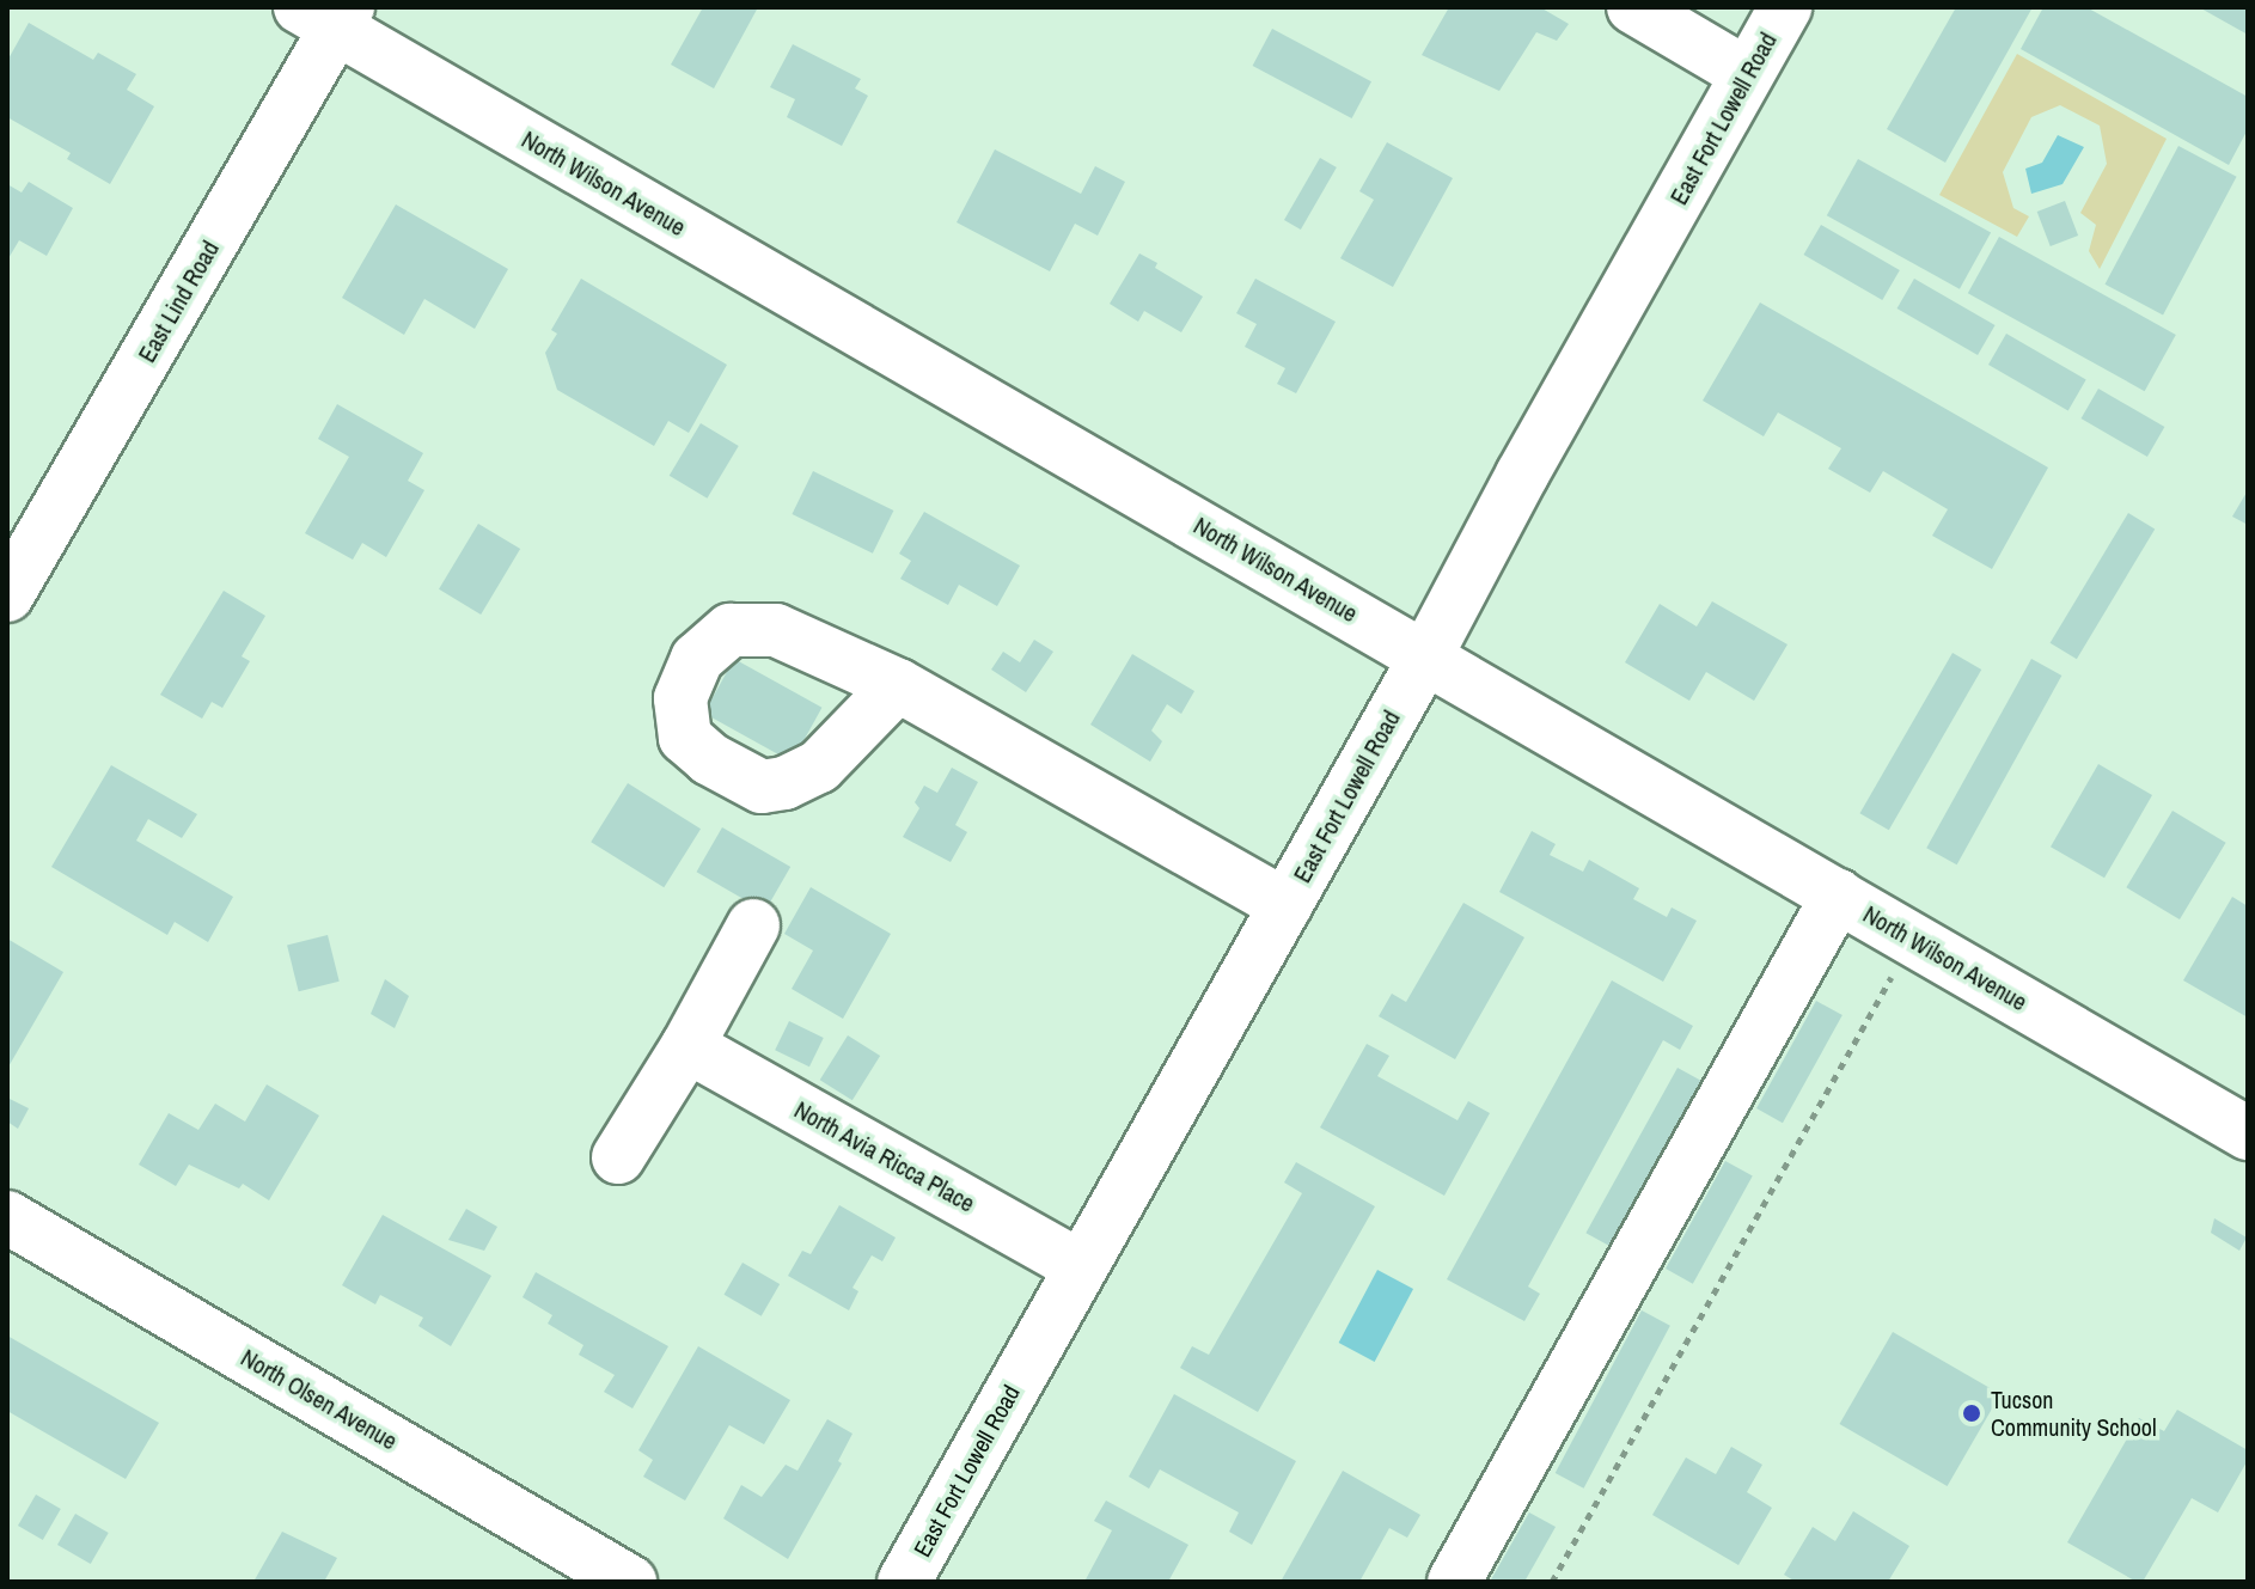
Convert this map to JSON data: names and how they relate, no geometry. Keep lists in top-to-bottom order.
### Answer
{
  "streets": {
    "street": [
      "East Fort Lowell Road",
      "North Wilson Avenue",
      "East Lind Road",
      "North Avia Ricca Place",
      "North Olsen Avenue"
    ]
  },
  "crossings": [
    ["East Fort Lowell Road", "North Wilson Avenue"],
    ["East Fort Lowell Road", "North Avia Ricca Place"],
    ["North Wilson Avenue", "East Lind Road"]
  ],
  "places": ["Tucson Community School"]
}
